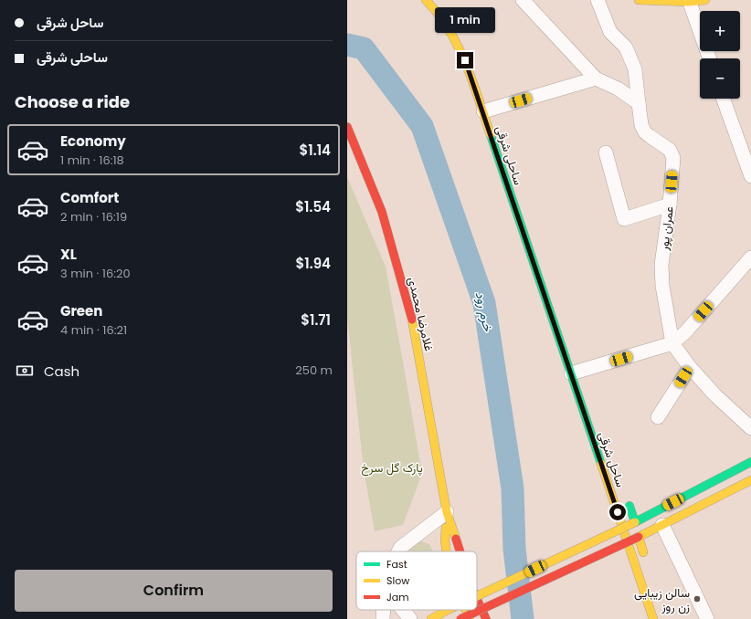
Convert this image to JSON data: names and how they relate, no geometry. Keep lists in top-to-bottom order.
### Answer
{
  "streets": {
    "main road": ["ساحلی شرقی", "غلامرضا محمدی", "ساحل شرقی"],
    "street": ["عمران پور"]
  },
  "crossings": [
    ["ساحلی شرقی", "ساحل شرقی"]
  ],
  "water": ["خرم رود"],
  "parks": ["پارک گل سرخ"],
  "places": ["سالن زیبایی زن روز"],
  "legend": ["Fast", "Slow", "Jam"],
  "page": {
    "banner": ["ساحل شرقی", "ساحلی شرقی"],
    "bubble": "1 min",
    "map_buttons": ["+", "−"],
    "heading": "Choose a ride",
    "list": [
      {
        "name": "Economy",
        "note": "1 min · 16:18",
        "value": "$1.14"
      },
      {
        "name": "Comfort",
        "note": "2 min · 16:19",
        "value": "$1.54"
      },
      {
        "name": "XL",
        "note": "3 min · 16:20",
        "value": "$1.94"
      },
      {
        "name": "Green",
        "note": "4 min · 16:21",
        "value": "$1.71"
      }
    ],
    "pay": ["Cash", "250 m"],
    "buttons": "Confirm"
  }
}
